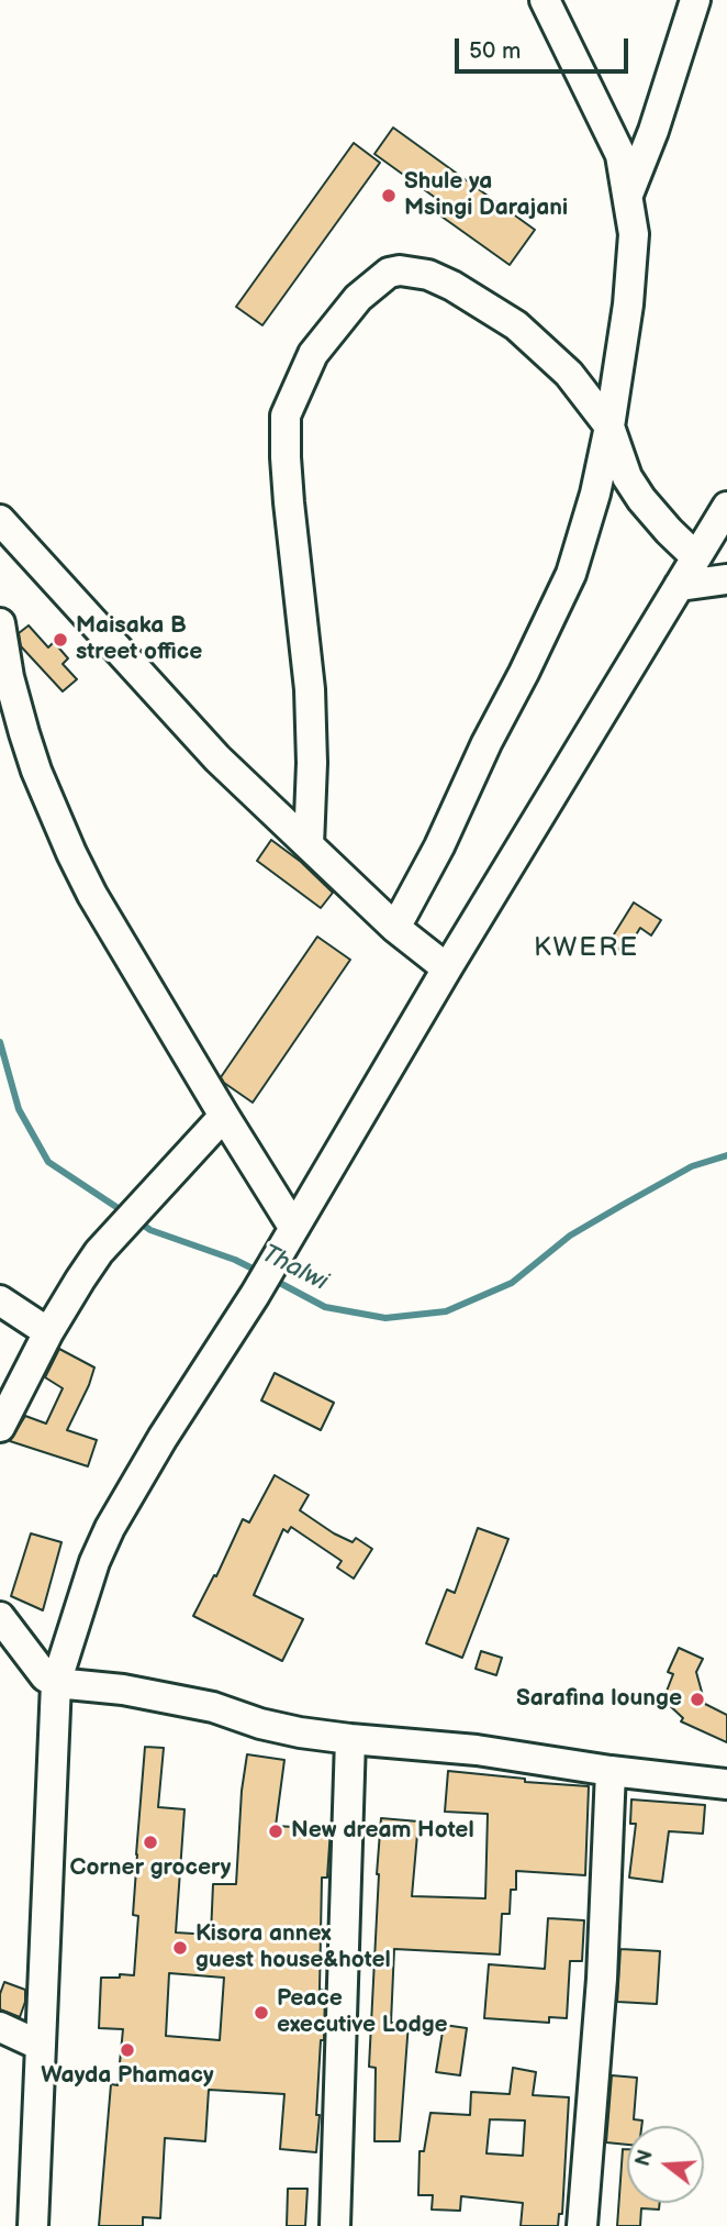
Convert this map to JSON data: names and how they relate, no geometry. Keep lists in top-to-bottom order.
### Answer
{
  "districts": ["KWERE"],
  "water": ["Thalwi"],
  "places": [
    "Shule ya Msingi Darajani",
    "Maisaka B street office",
    "Sarafina lounge",
    "New dream Hotel",
    "Corner grocery",
    "Kisora annex guest house&hotel",
    "Peace executive Lodge",
    "Wayda Phamacy"
  ],
  "scale_bar": "50 m",
  "north": "left"
}
